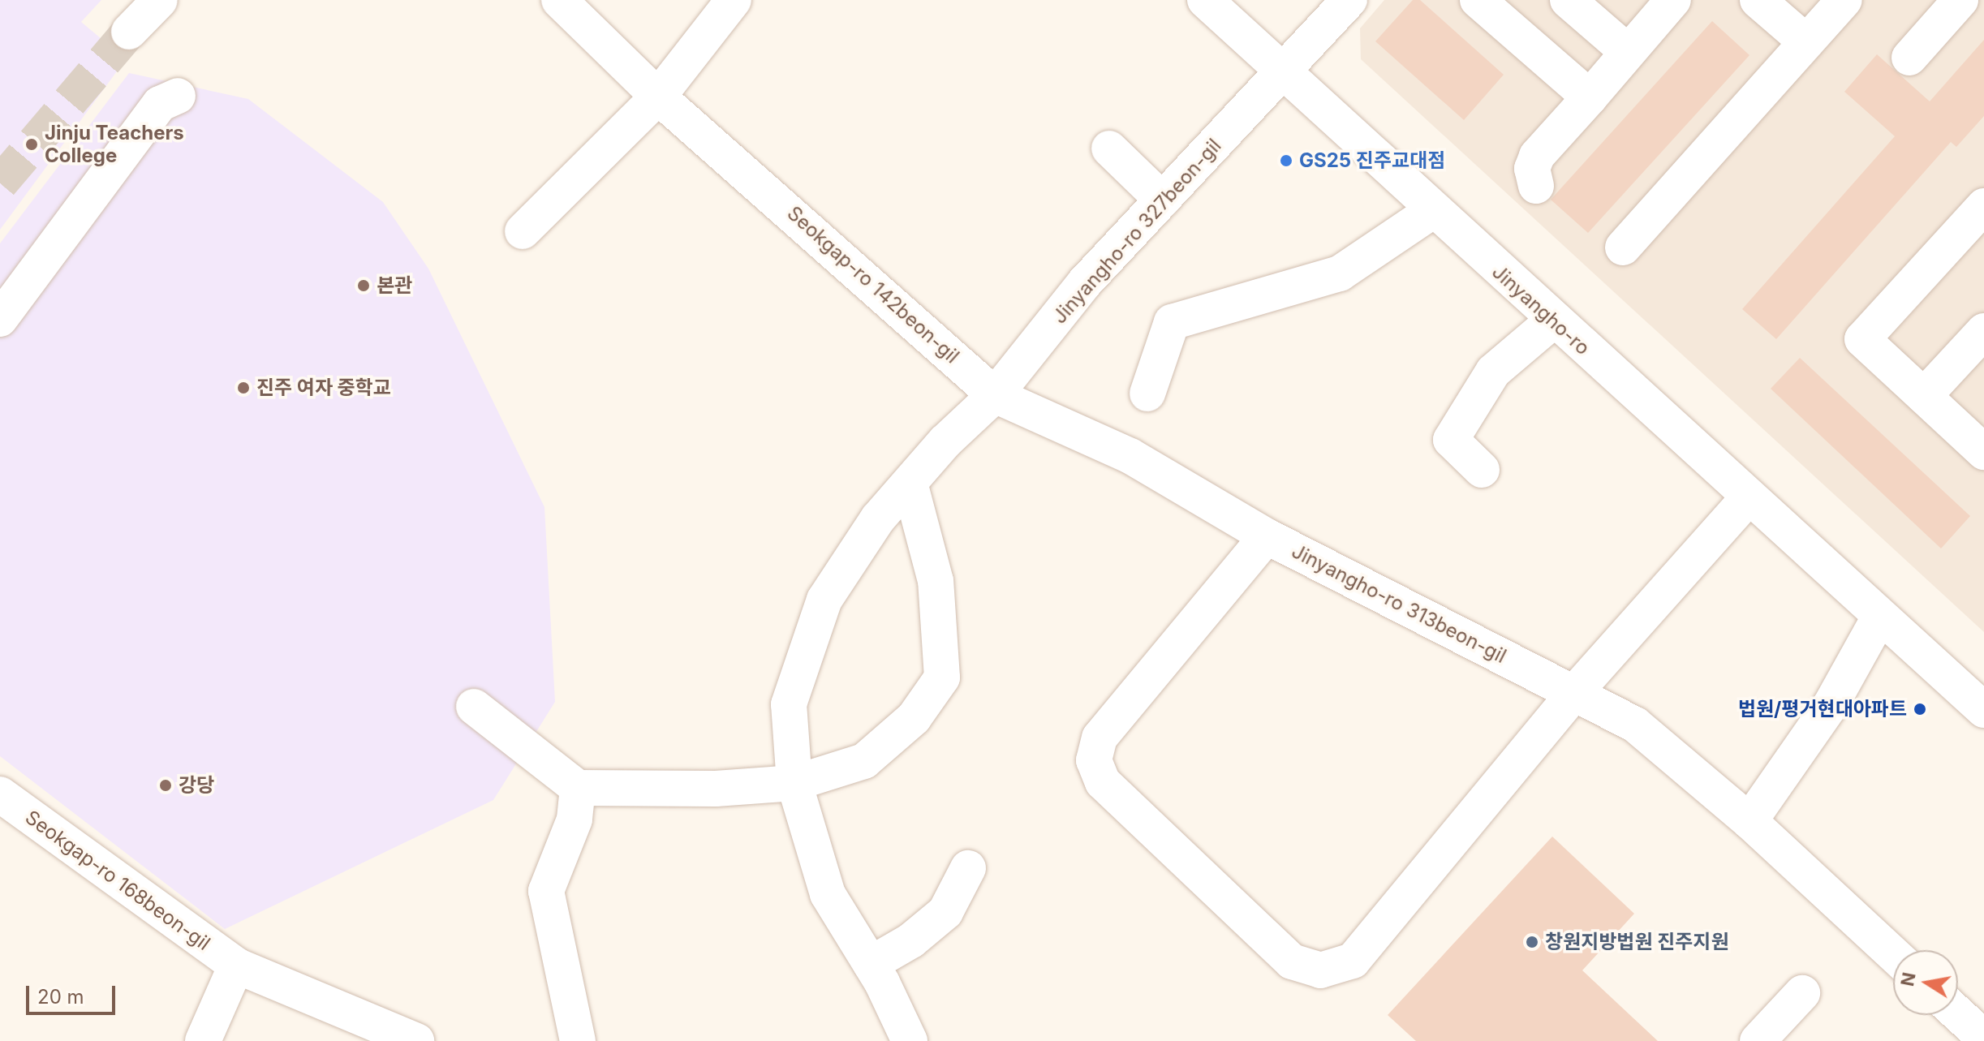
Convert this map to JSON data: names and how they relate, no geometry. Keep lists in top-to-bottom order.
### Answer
{
  "streets": {
    "street": [
      "Jinyangho-ro 327beon-gil",
      "Seokgap-ro 142beon-gil",
      "Jinyangho-ro",
      "Jinyangho-ro 313beon-gil",
      "Seokgap-ro 168beon-gil"
    ]
  },
  "crossings": [
    ["Jinyangho-ro 327beon-gil", "Seokgap-ro 142beon-gil"],
    ["Jinyangho-ro 327beon-gil", "Jinyangho-ro"],
    ["Jinyangho-ro 327beon-gil", "Jinyangho-ro 313beon-gil"],
    ["Seokgap-ro 142beon-gil", "Jinyangho-ro 313beon-gil"]
  ],
  "places": [
    "Jinju Teachers College",
    "GS25 진주교대점",
    "본관",
    "진주 여자 중학교",
    "법원/평거현대아파트",
    "강당",
    "창원지방법원 진주지원"
  ],
  "scale_bar": "20 m",
  "north": "left"
}
